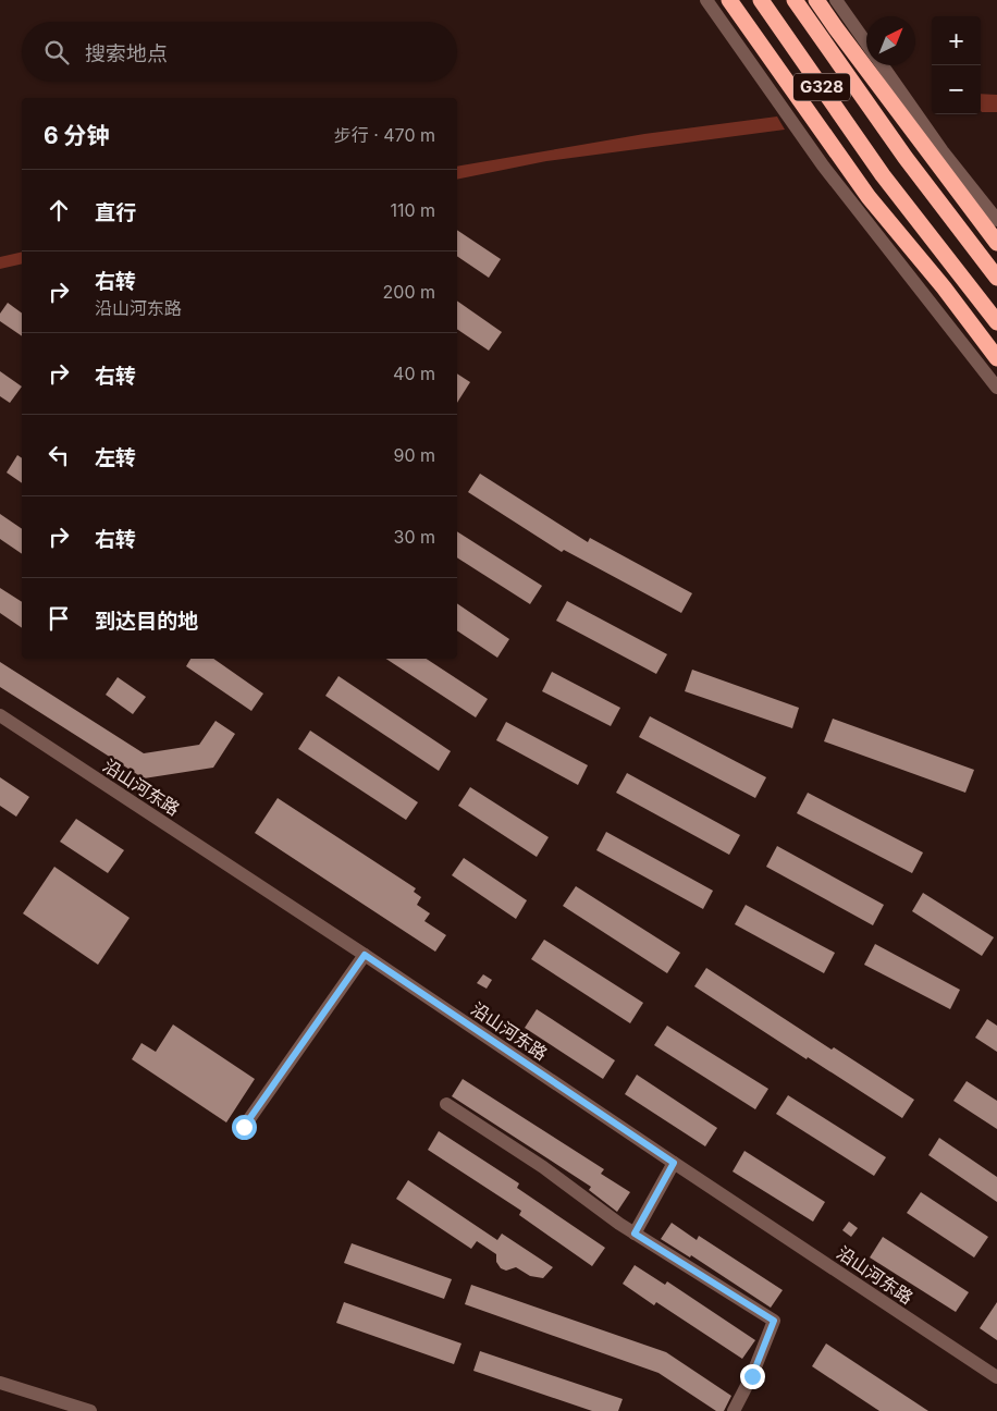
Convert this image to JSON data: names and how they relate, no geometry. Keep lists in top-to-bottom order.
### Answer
{
  "streets": {
    "highway": ["G328"],
    "street": ["沿山河东路"]
  },
  "north": "top right",
  "page": {
    "map_buttons": ["+", "−"],
    "search": "搜索地点",
    "heading": ["6 分钟", "步行 · 470 m"],
    "list": [
      ["直行", "110 m"],
      ["右转", "沿山河东路", "200 m"],
      ["右转", "40 m"],
      ["左转", "90 m"],
      ["右转", "30 m"],
      "到达目的地"
    ]
  }
}
